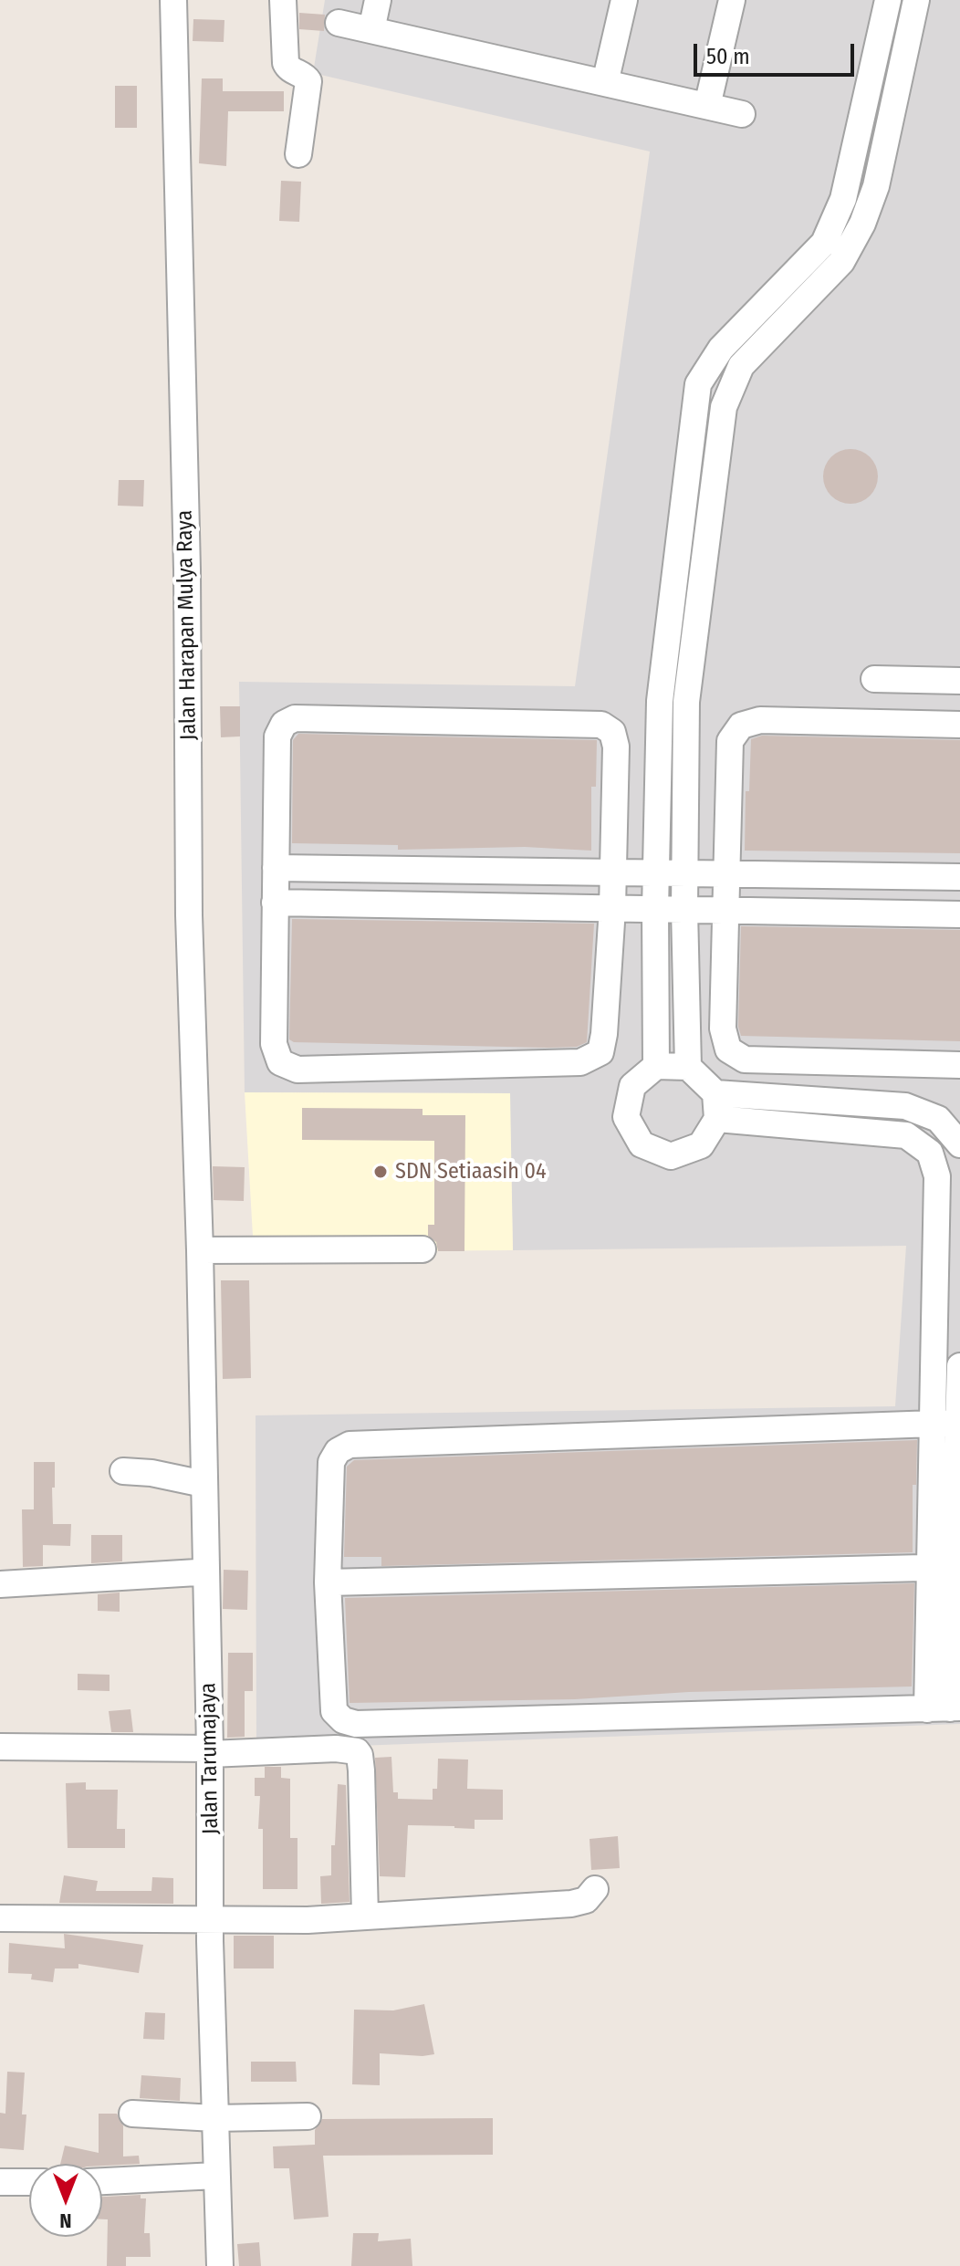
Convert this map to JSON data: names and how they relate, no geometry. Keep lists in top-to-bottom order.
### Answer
{
  "streets": {
    "street": ["Jalan Harapan Mulya Raya", "Jalan Tarumajaya"]
  },
  "crossings": [
    ["Jalan Harapan Mulya Raya", "Jalan Tarumajaya"]
  ],
  "places": ["SDN Setiaasih 04"],
  "scale_bar": "50 m",
  "north": "bottom"
}
